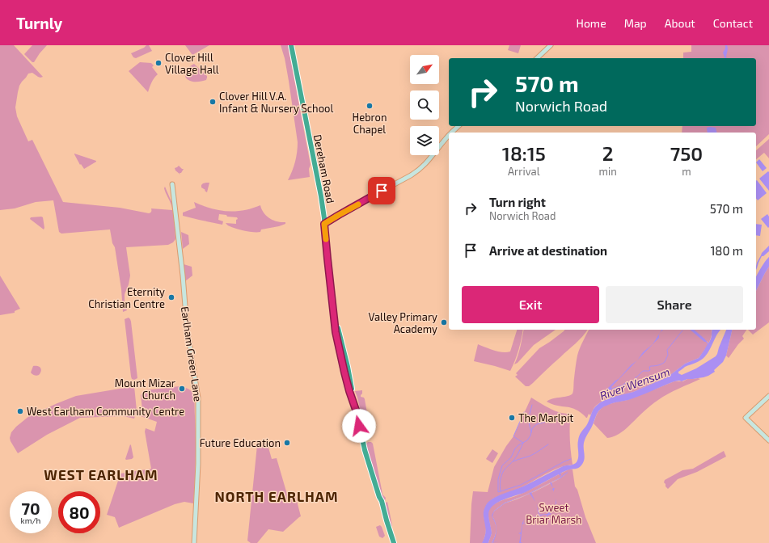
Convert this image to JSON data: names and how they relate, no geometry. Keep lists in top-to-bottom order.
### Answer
{
  "streets": {
    "highway": ["Dereham Road"],
    "street": ["Earlham Green Lane"]
  },
  "districts": ["WEST EARLHAM", "NORTH EARLHAM"],
  "water": ["River Wensum"],
  "parks": ["Sweet Briar Marsh"],
  "places": [
    "Clover Hill Village Hall",
    "Clover Hill V.A. Infant & Nursery School",
    "Hebron Chapel",
    "Eternity Christian Centre",
    "Valley Primary Academy",
    "Mount Mizar Church",
    "West Earlham Community Centre",
    "The Marlpit",
    "Future Education"
  ],
  "north": "top right",
  "page": {
    "header": "Turnly",
    "nav": [
      "Home",
      "Map",
      "About",
      "Contact"
    ],
    "turn": ["570 m", "Norwich Road"],
    "eta": [
      "18:15",
      "Arrival",
      "2",
      "min",
      "750",
      "m"
    ],
    "list": [
      {
        "name": "Turn right",
        "note": "Norwich Road",
        "value": "570 m"
      },
      {
        "name": "Arrive at destination",
        "value": "180 m"
      }
    ],
    "buttons": ["Exit", "Share"],
    "speed": "70 km/h",
    "limit": "80"
  }
}
